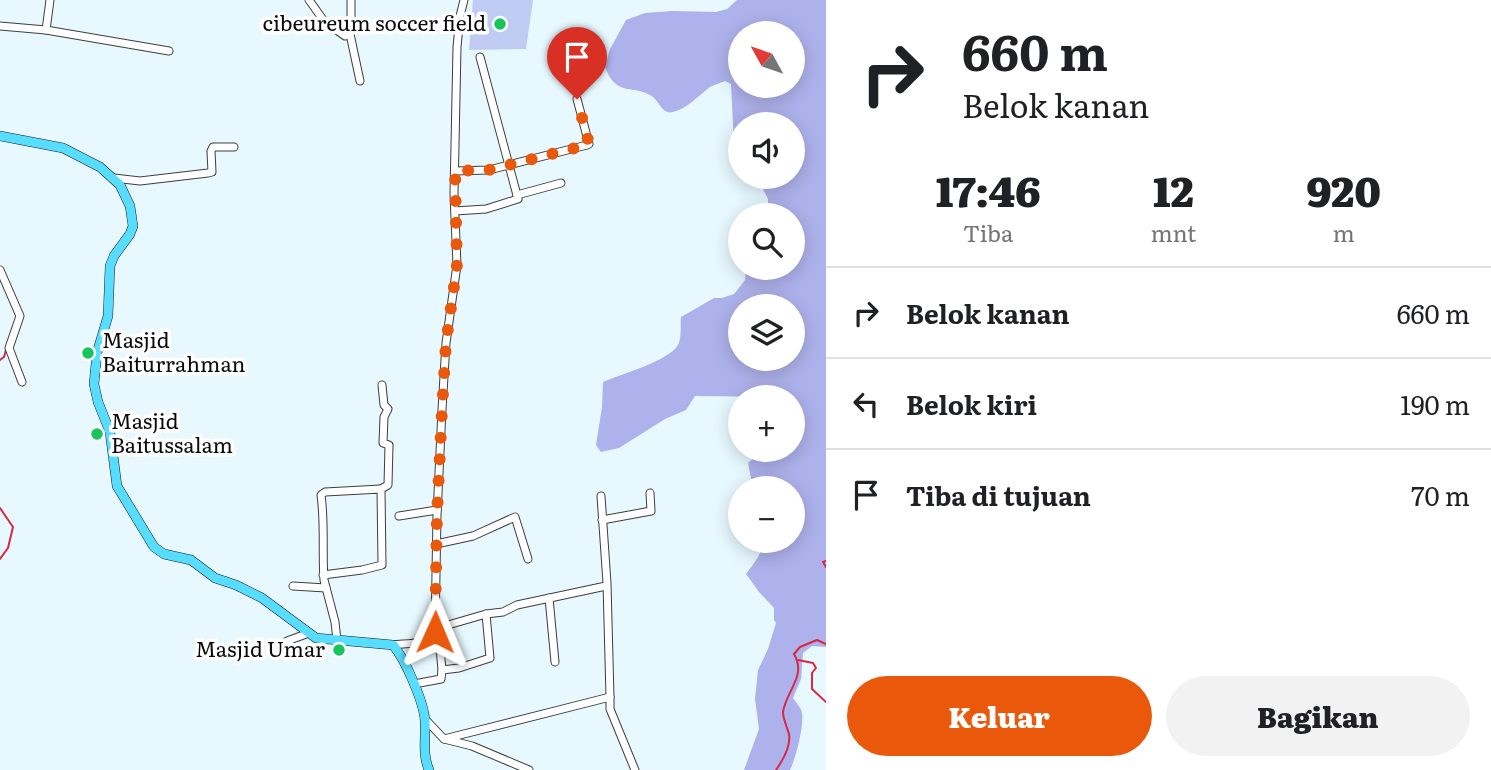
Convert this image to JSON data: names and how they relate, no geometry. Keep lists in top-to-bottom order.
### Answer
{
  "places": [
    "cibeureum soccer field",
    "Masjid Baiturrahman",
    "Masjid Baitussalam",
    "Masjid Umar"
  ],
  "north": "top left",
  "page": {
    "turn": ["660 m", "Belok kanan"],
    "map_buttons": ["+", "−"],
    "eta": [
      "17:46",
      "Tiba",
      "12",
      "mnt",
      "920",
      "m"
    ],
    "list": [
      {
        "name": "Belok kanan",
        "value": "660 m"
      },
      {
        "name": "Belok kiri",
        "value": "190 m"
      },
      {
        "name": "Tiba di tujuan",
        "value": "70 m"
      }
    ],
    "buttons": ["Keluar", "Bagikan"]
  }
}
